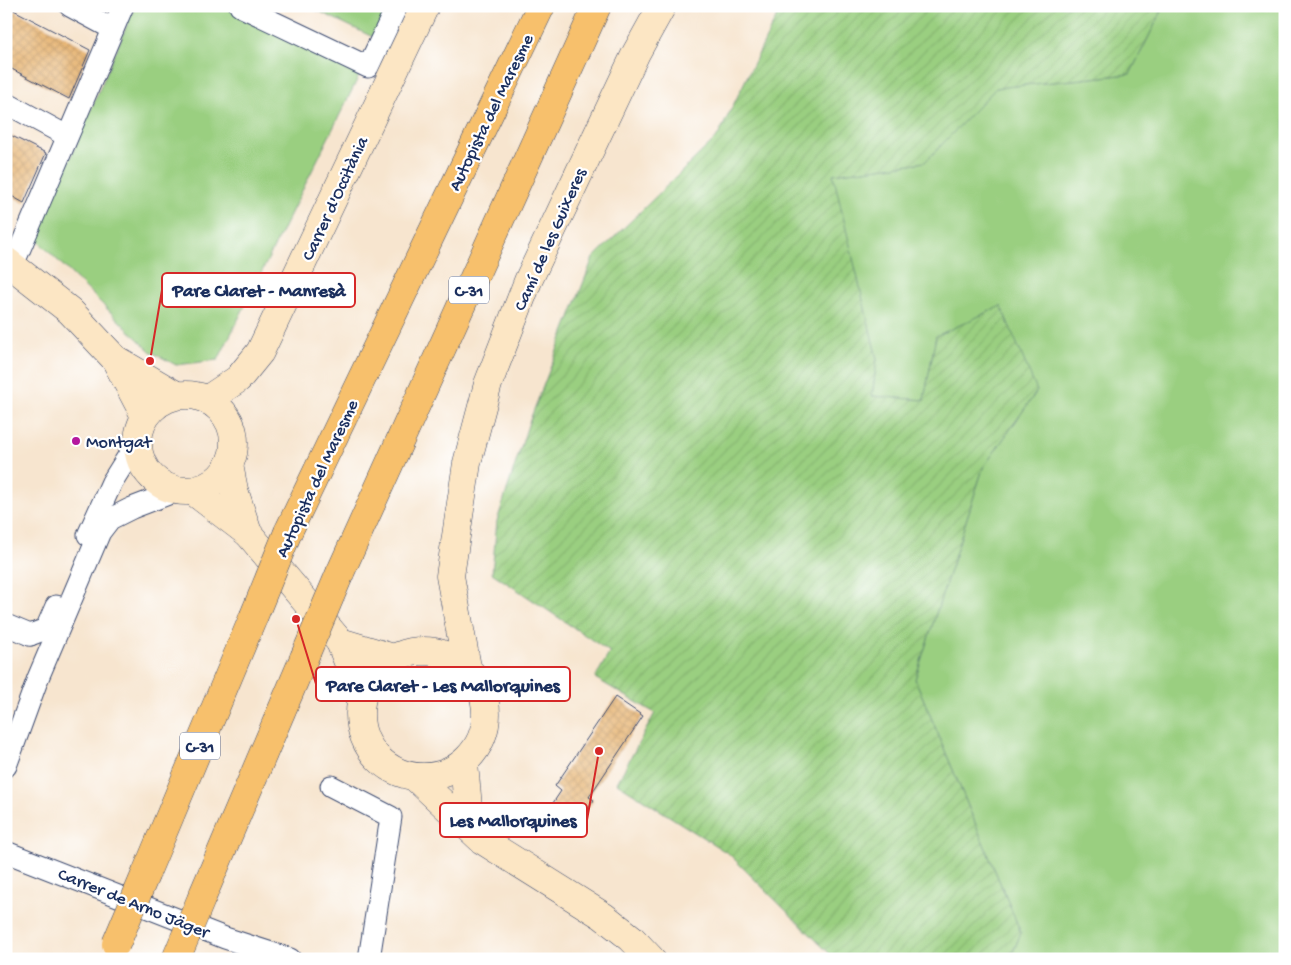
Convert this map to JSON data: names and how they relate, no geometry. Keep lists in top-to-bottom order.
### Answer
{
  "streets": {
    "highway": ["Autopista del Maresme", "C-31"],
    "street": ["Carrer d'Occitània", "Camí de les Guixeres", "Carrer de Arno Jäger"]
  },
  "places": [
    "Pare Claret - Manresà",
    "Montgat",
    "Pare Claret - Les Mallorquines",
    "Les Mallorquines"
  ]
}
